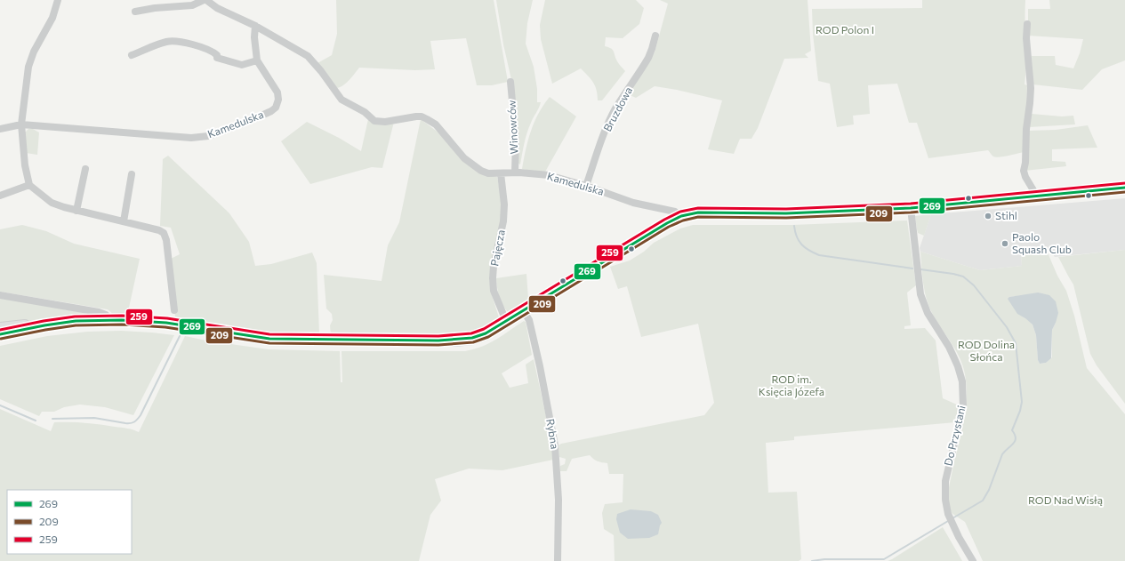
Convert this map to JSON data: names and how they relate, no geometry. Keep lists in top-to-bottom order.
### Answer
{
  "streets": {
    "street": [
      "Bruzdowa",
      "Kamedulska",
      "Winowców",
      "Pajęcza",
      "Rybna",
      "Do Przystani"
    ]
  },
  "crossings": [
    ["Bruzdowa", "Kamedulska"],
    ["Kamedulska", "Winowców"],
    ["Kamedulska", "Pajęcza"]
  ],
  "parks": [
    "ROD Polon I",
    "ROD Dolina Słońca",
    "ROD im. Księcia Józefa",
    "ROD Nad Wisłą"
  ],
  "places": ["Stihl", "Paolo Squash Club"],
  "lines": ["transit line 259", "transit line 269", "transit line 209"],
  "legend": ["269", "209", "259"]
}
